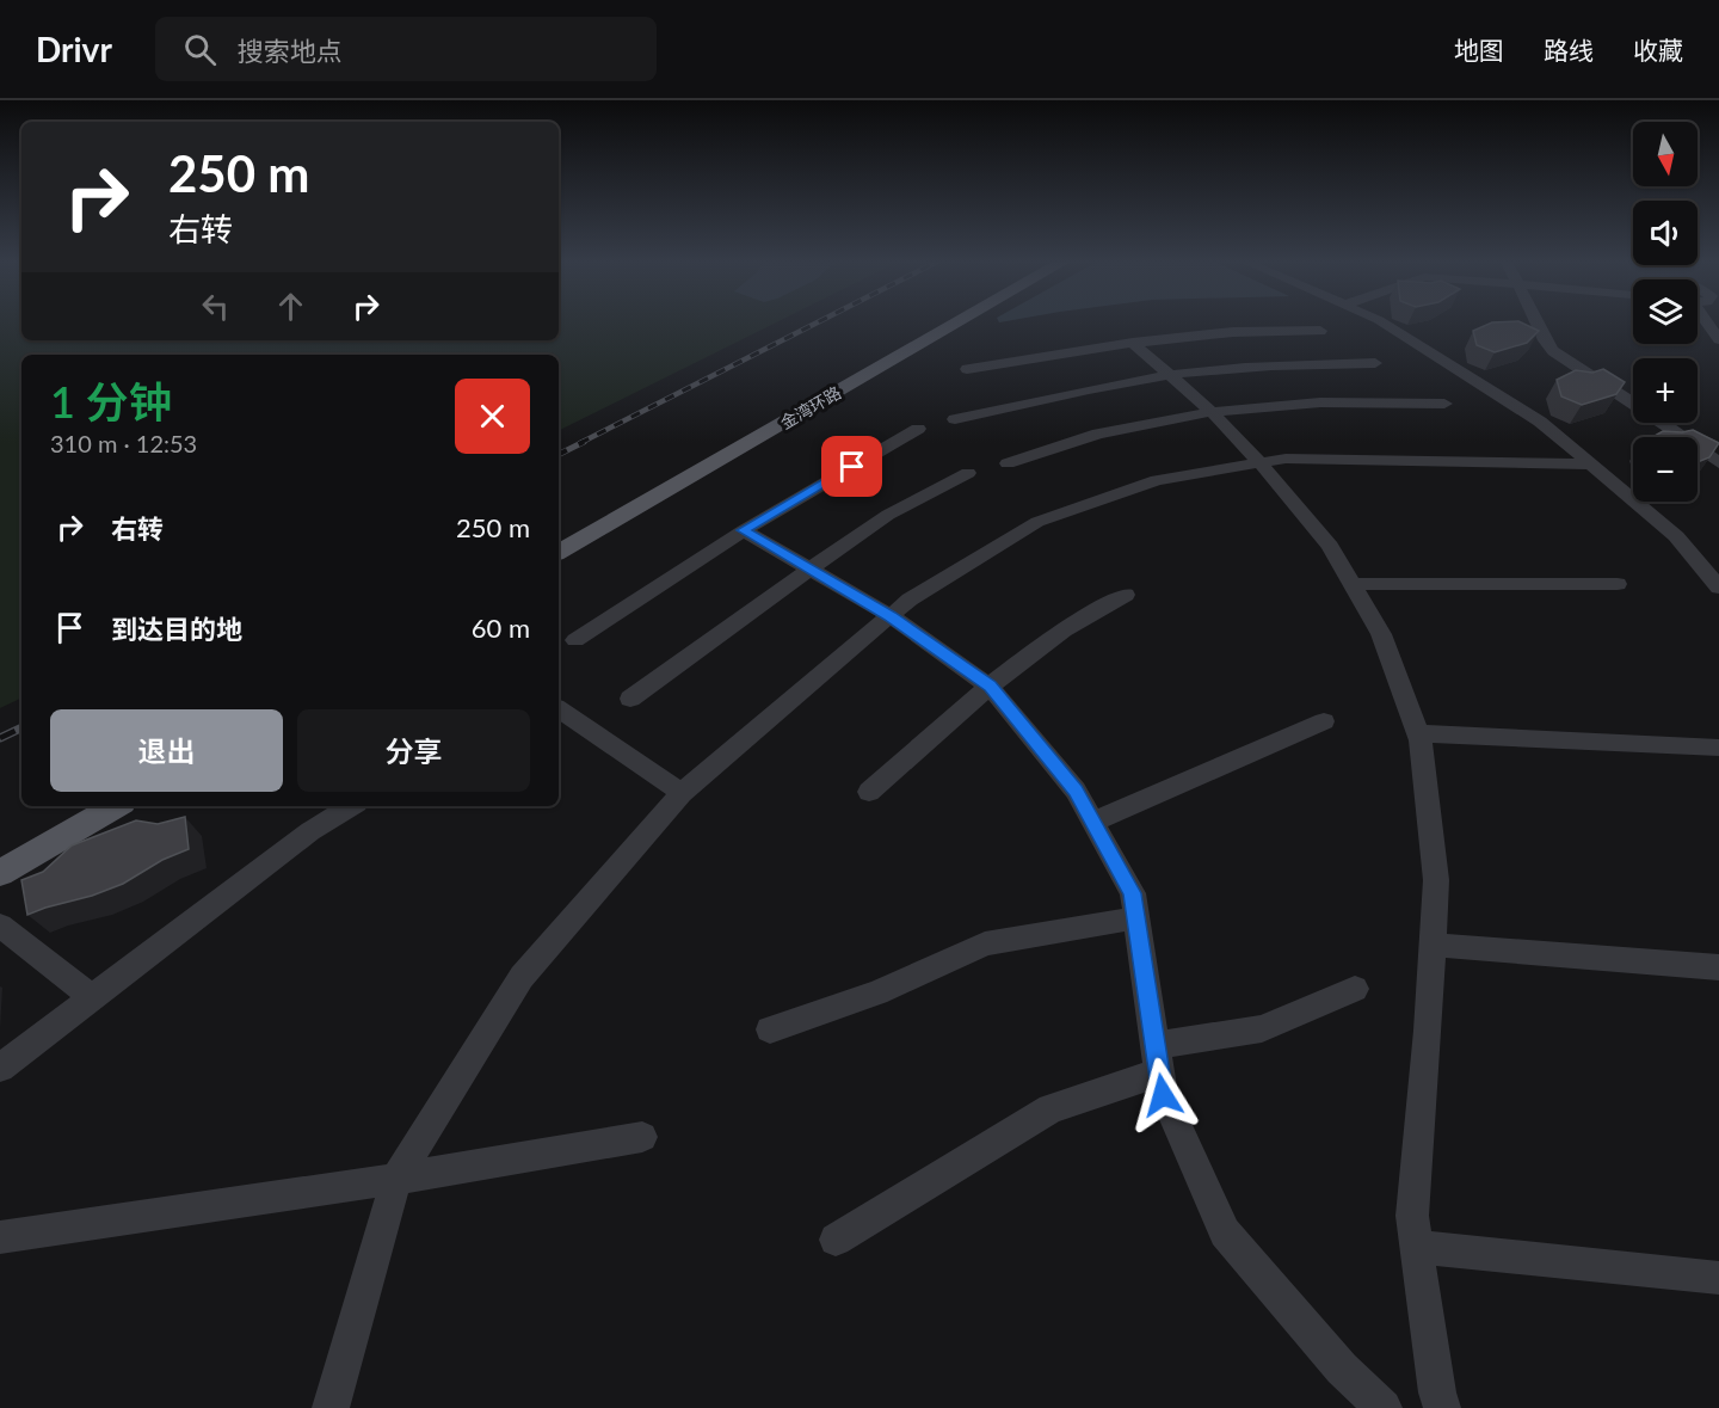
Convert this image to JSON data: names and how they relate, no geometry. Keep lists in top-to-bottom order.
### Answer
{
  "streets": {
    "main road": ["金湾环路"]
  },
  "north": "bottom",
  "page": {
    "header": "Drivr",
    "search": "搜索地点",
    "nav": ["地图", "路线", "收藏"],
    "map_buttons": ["+", "−"],
    "turn": ["250 m", "右转"],
    "heading": ["1 分钟", "310 m · 12:53"],
    "list": [
      {
        "name": "右转",
        "value": "250 m"
      },
      {
        "name": "到达目的地",
        "value": "60 m"
      }
    ],
    "buttons": ["退出", "分享"]
  }
}
